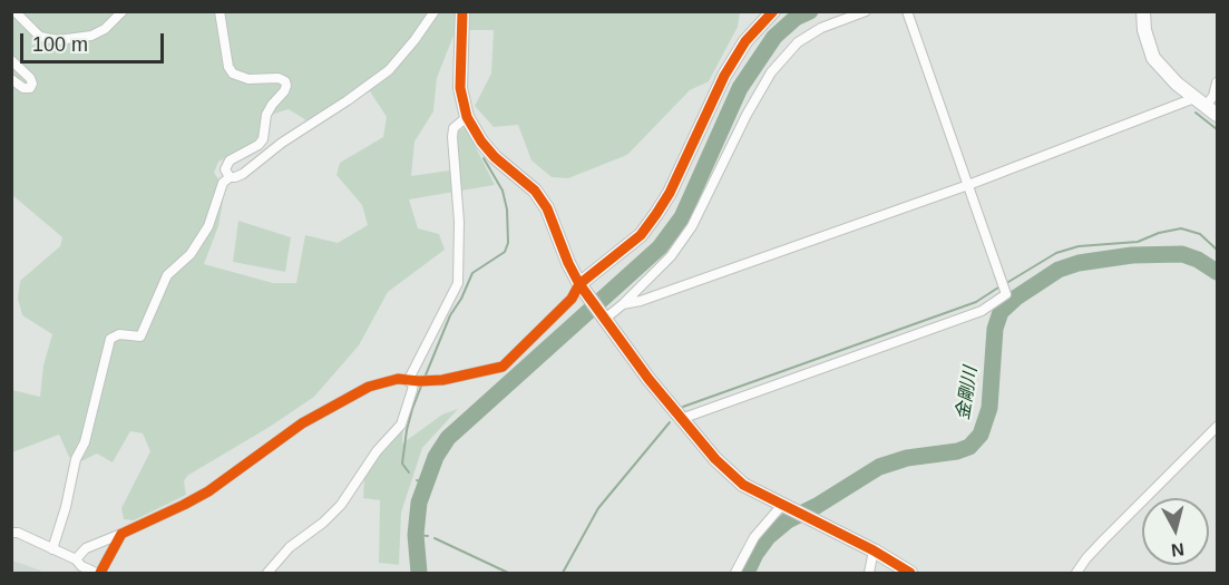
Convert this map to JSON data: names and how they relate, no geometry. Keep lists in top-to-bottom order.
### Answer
{
  "water": ["金剛川"],
  "scale_bar": "100 m",
  "north": "bottom"
}
